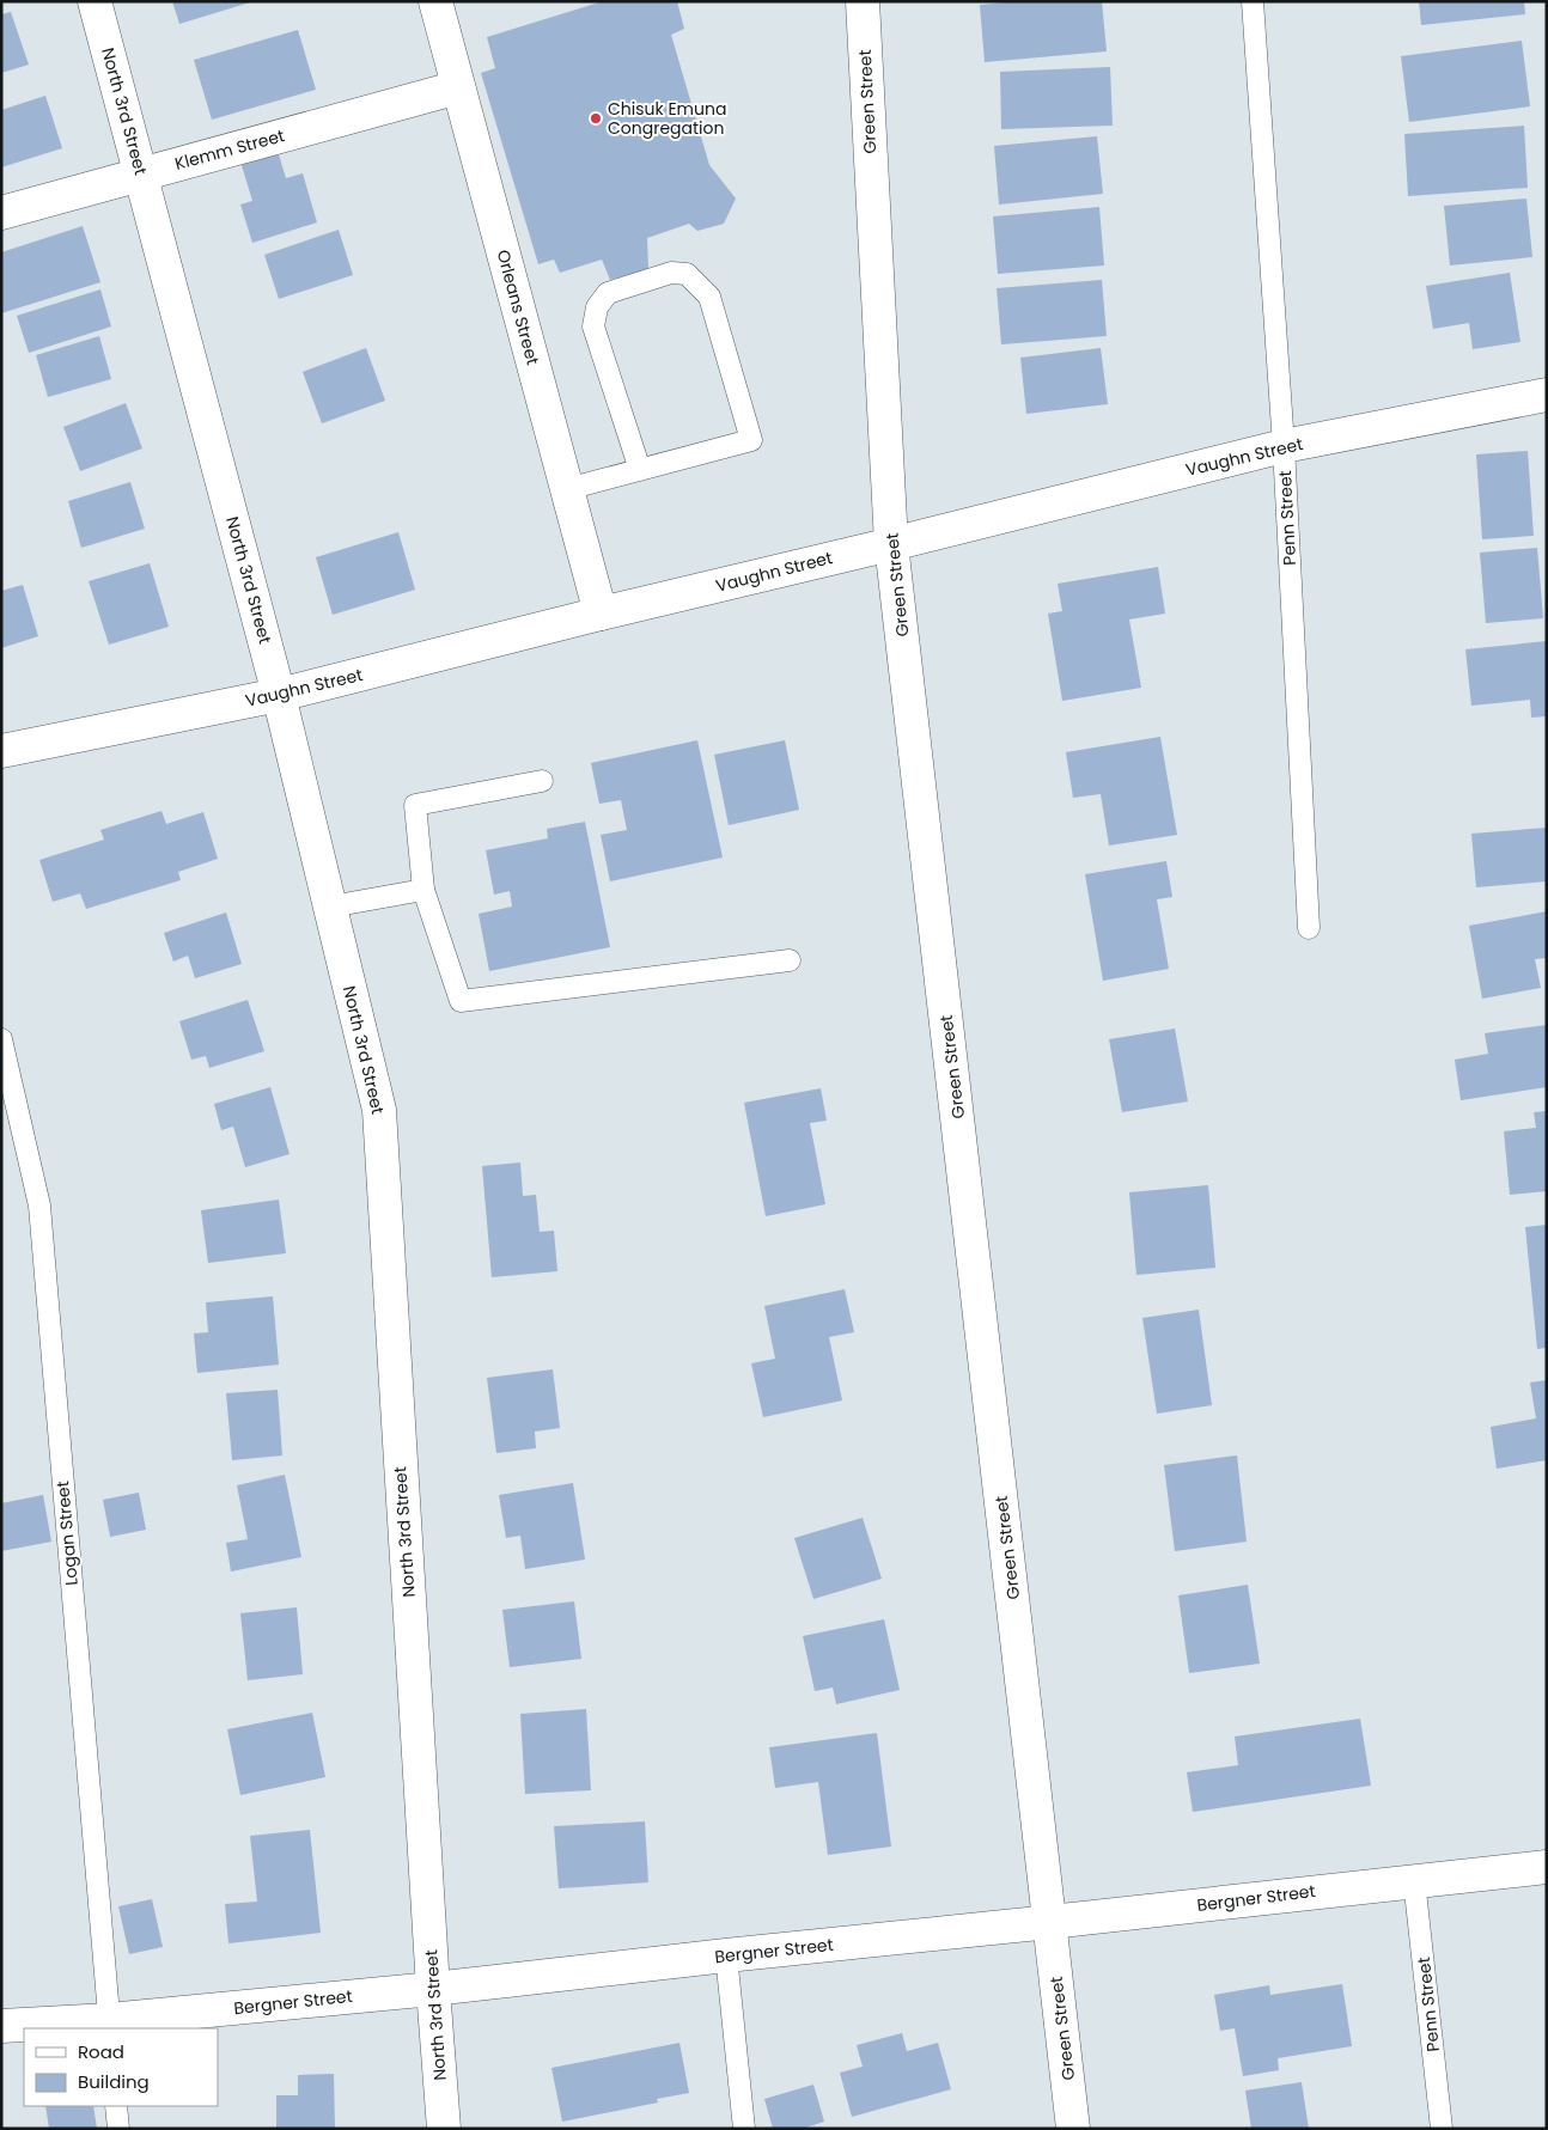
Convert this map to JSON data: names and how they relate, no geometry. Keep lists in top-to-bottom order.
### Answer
{
  "streets": {
    "street": [
      "Green Street",
      "North 3rd Street",
      "Klemm Street",
      "Orleans Street",
      "Vaughn Street",
      "Bergner Street"
    ],
    "lane": ["Penn Street", "Logan Street"]
  },
  "crossings": [
    ["Green Street", "Vaughn Street"],
    ["Green Street", "Bergner Street"],
    ["North 3rd Street", "Klemm Street"],
    ["North 3rd Street", "Vaughn Street"],
    ["North 3rd Street", "Bergner Street"],
    ["Klemm Street", "Orleans Street"],
    ["Orleans Street", "Vaughn Street"],
    ["Vaughn Street", "Penn Street"],
    ["Penn Street", "Bergner Street"],
    ["Logan Street", "Bergner Street"]
  ],
  "places": ["Chisuk Emuna Congregation"],
  "legend": ["Road", "Building"]
}
